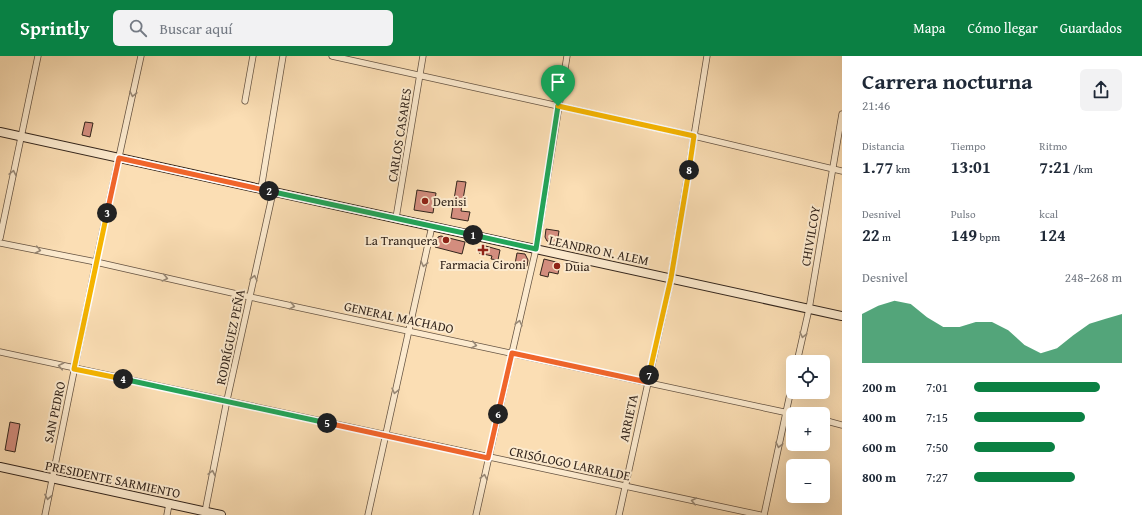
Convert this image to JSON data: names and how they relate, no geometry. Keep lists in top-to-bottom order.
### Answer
{
  "streets": {
    "street": [
      "CARLOS CASARES",
      "CHIVILCOY",
      "LEANDRO N. ALEM",
      "GENERAL MACHADO",
      "RODRÍGUEZ PEÑA",
      "SAN PEDRO",
      "ARRIETA",
      "CRISÓLOGO LARRALDE",
      "PRESIDENTE SARMIENTO"
    ]
  },
  "crossings": [
    ["CARLOS CASARES", "LEANDRO N. ALEM"],
    ["CHIVILCOY", "LEANDRO N. ALEM"],
    ["LEANDRO N. ALEM", "RODRÍGUEZ PEÑA"],
    ["LEANDRO N. ALEM", "SAN PEDRO"],
    ["LEANDRO N. ALEM", "ARRIETA"],
    ["GENERAL MACHADO", "RODRÍGUEZ PEÑA"],
    ["GENERAL MACHADO", "SAN PEDRO"],
    ["GENERAL MACHADO", "ARRIETA"],
    ["RODRÍGUEZ PEÑA", "CRISÓLOGO LARRALDE"],
    ["RODRÍGUEZ PEÑA", "PRESIDENTE SARMIENTO"],
    ["SAN PEDRO", "CRISÓLOGO LARRALDE"],
    ["SAN PEDRO", "PRESIDENTE SARMIENTO"],
    ["ARRIETA", "CRISÓLOGO LARRALDE"]
  ],
  "one_way": ["GENERAL MACHADO", "RODRÍGUEZ PEÑA"],
  "places": {
    "other": ["Denisi", "La Tranquera", "Duia"],
    "health": ["Farmacia Cironi"]
  },
  "page": {
    "header": "Sprintly",
    "search": "Buscar aquí",
    "nav": ["Mapa", "Cómo llegar", "Guardados"],
    "heading": ["Carrera nocturna", "21:46"],
    "stats": [
      ["Distancia", "1.77 km"],
      ["Tiempo", "13:01"],
      ["Ritmo", "7:21 /km"],
      ["Desnivel", "22 m"],
      ["Pulso", "149 bpm"],
      ["kcal", "124"]
    ],
    "pins": [
      "8",
      "2",
      "3",
      "1",
      "7",
      "4",
      "6",
      "5"
    ],
    "chart": ["Desnivel", "248–268 m"],
    "map_buttons": ["+", "−"],
    "list": [
      {
        "name": "200 m",
        "note": "7:01"
      },
      {
        "name": "400 m",
        "note": "7:15"
      },
      {
        "name": "600 m",
        "note": "7:50"
      },
      {
        "name": "800 m",
        "note": "7:27"
      }
    ]
  }
}
